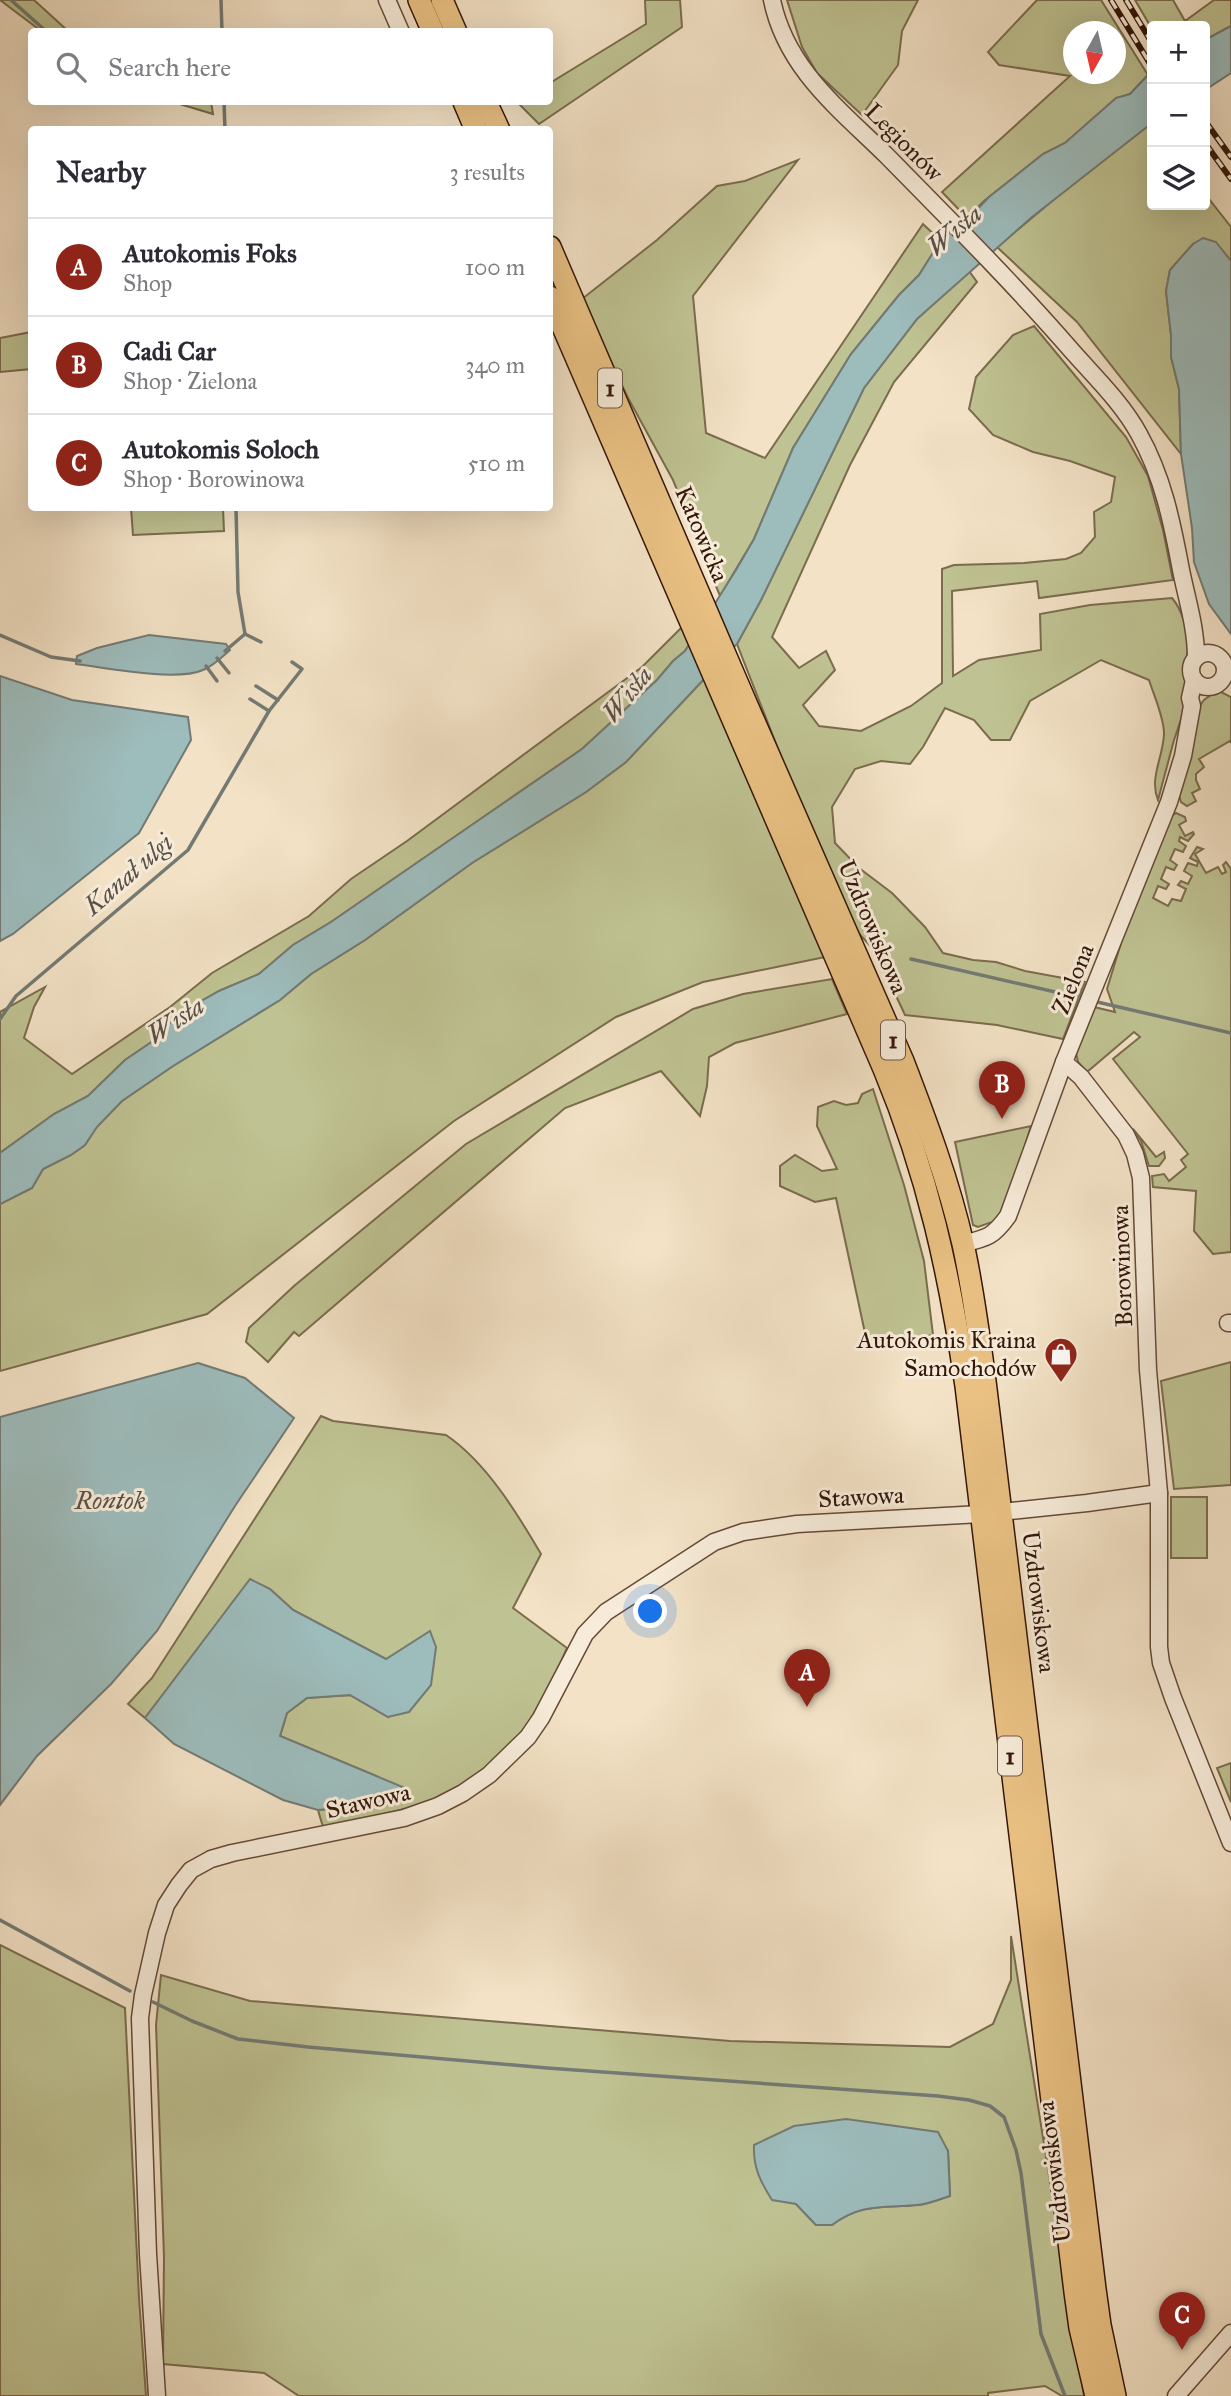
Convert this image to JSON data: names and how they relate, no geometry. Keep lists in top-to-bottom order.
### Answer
{
  "streets": {
    "main road": ["1", "Katowicka", "Uzdrowiskowa"],
    "street": [
      "Legionów",
      "Zielona",
      "Borowinowa",
      "Stawowa"
    ]
  },
  "crossings": [
    ["Katowicka", "Uzdrowiskowa"],
    ["Uzdrowiskowa", "Zielona"],
    ["Uzdrowiskowa", "Stawowa"],
    ["Zielona", "Borowinowa"]
  ],
  "water": ["Wisła", "Kanał ulgi", "Rontok"],
  "places": {
    "shop": ["Autokomis Kraina Samochodów"]
  },
  "north": "bottom",
  "page": {
    "map_buttons": ["+", "−"],
    "search": "Search here",
    "heading": ["Nearby", "3 results"],
    "list": [
      {
        "mark": "A",
        "name": "Autokomis Foks",
        "note": "Shop",
        "value": "100 m"
      },
      {
        "mark": "B",
        "name": "Cadi Car",
        "note": "Shop · Zielona",
        "value": "340 m"
      },
      {
        "mark": "C",
        "name": "Autokomis Soloch",
        "note": "Shop · Borowinowa",
        "value": "510 m"
      }
    ],
    "pins": ["B", "A", "C"]
  }
}
